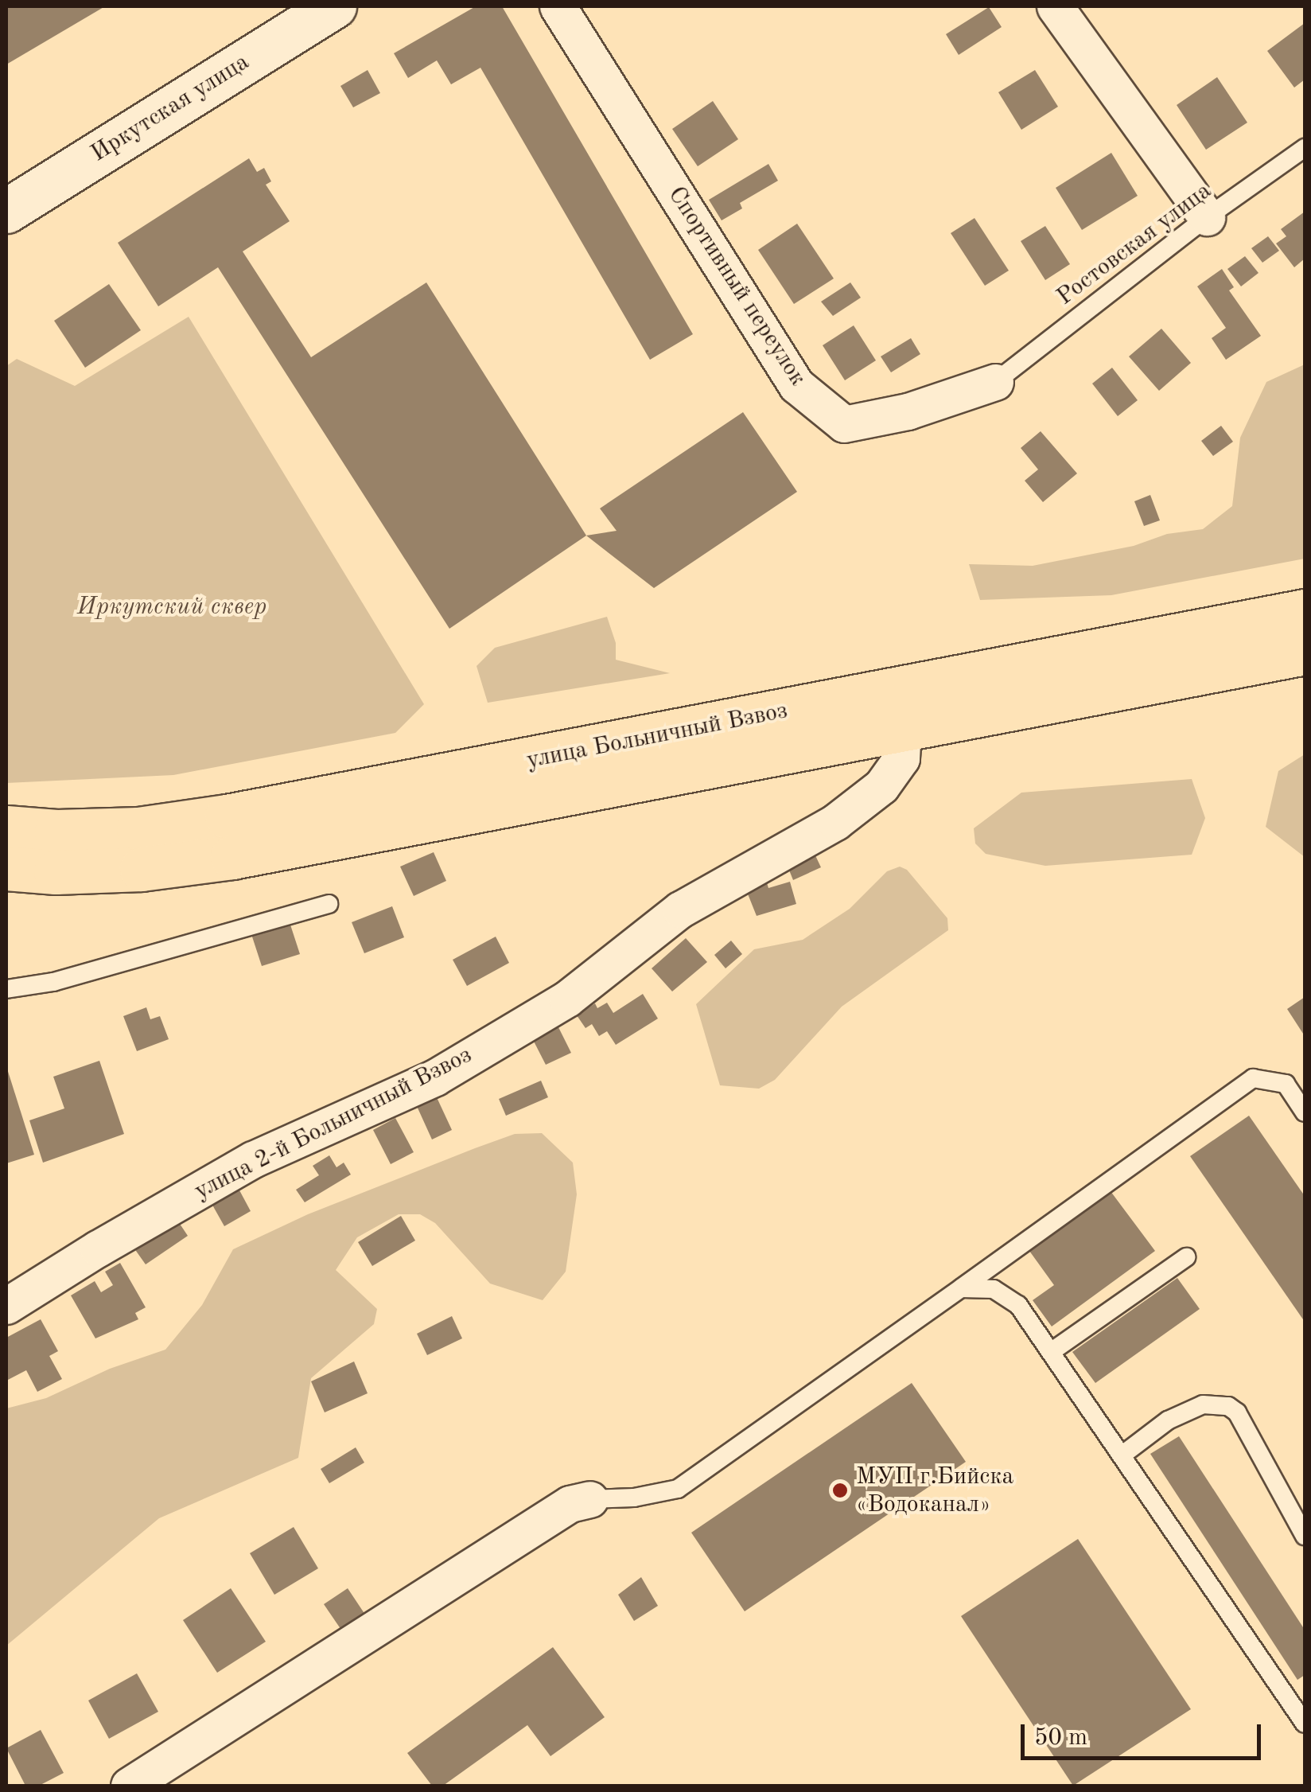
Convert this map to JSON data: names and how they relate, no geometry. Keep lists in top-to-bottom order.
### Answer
{
  "streets": {
    "main road": ["Иркутская улица", "улица Больничный Взвоз"],
    "street": ["Спортивный переулок", "улица 2-й Больничный Взвоз"],
    "lane": ["Ростовская улица"]
  },
  "crossings": [
    ["Ростовская улица", "Спортивный переулок"],
    ["улица Больничный Взвоз", "улица 2-й Больничный Взвоз"]
  ],
  "parks": ["Иркутский сквер"],
  "places": ["МУП г.Бийска «Водоканал»"],
  "scale_bar": "50 m"
}
